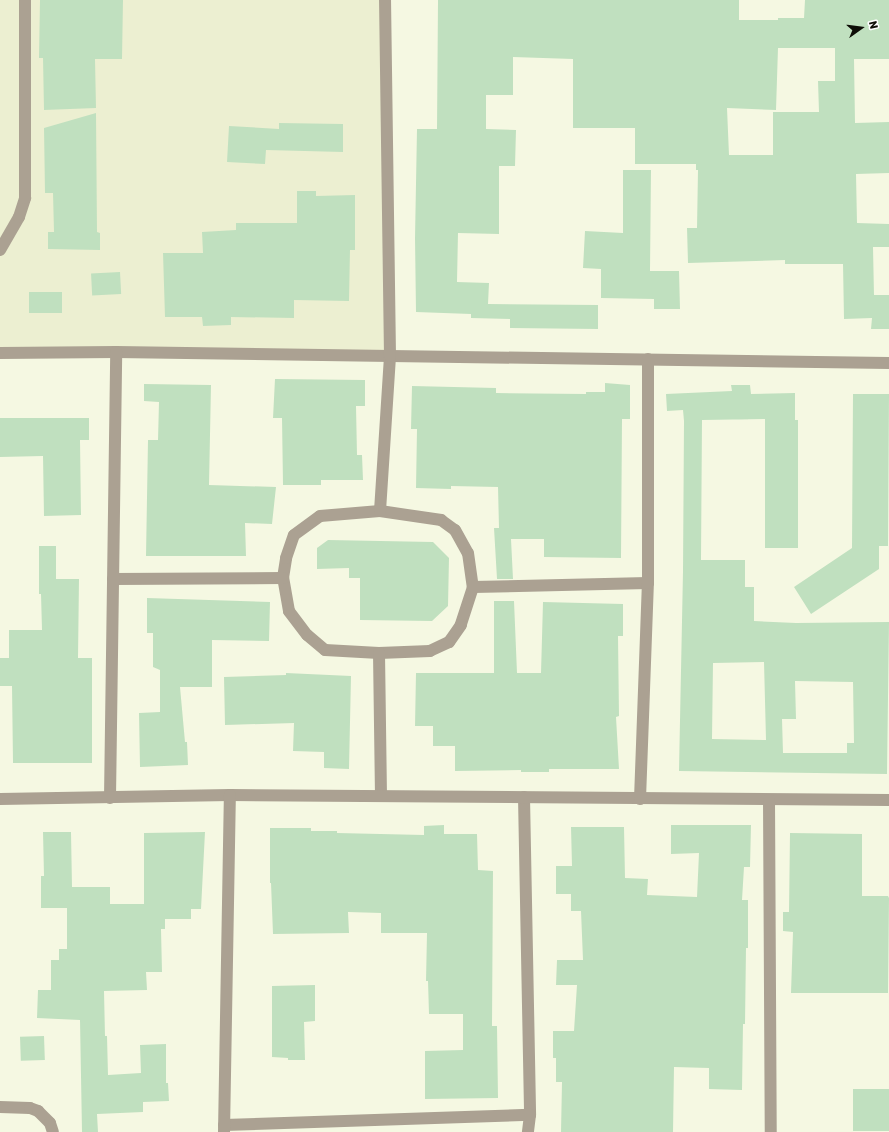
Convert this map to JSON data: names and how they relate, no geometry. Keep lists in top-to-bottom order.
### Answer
{
  "north": "right"
}
